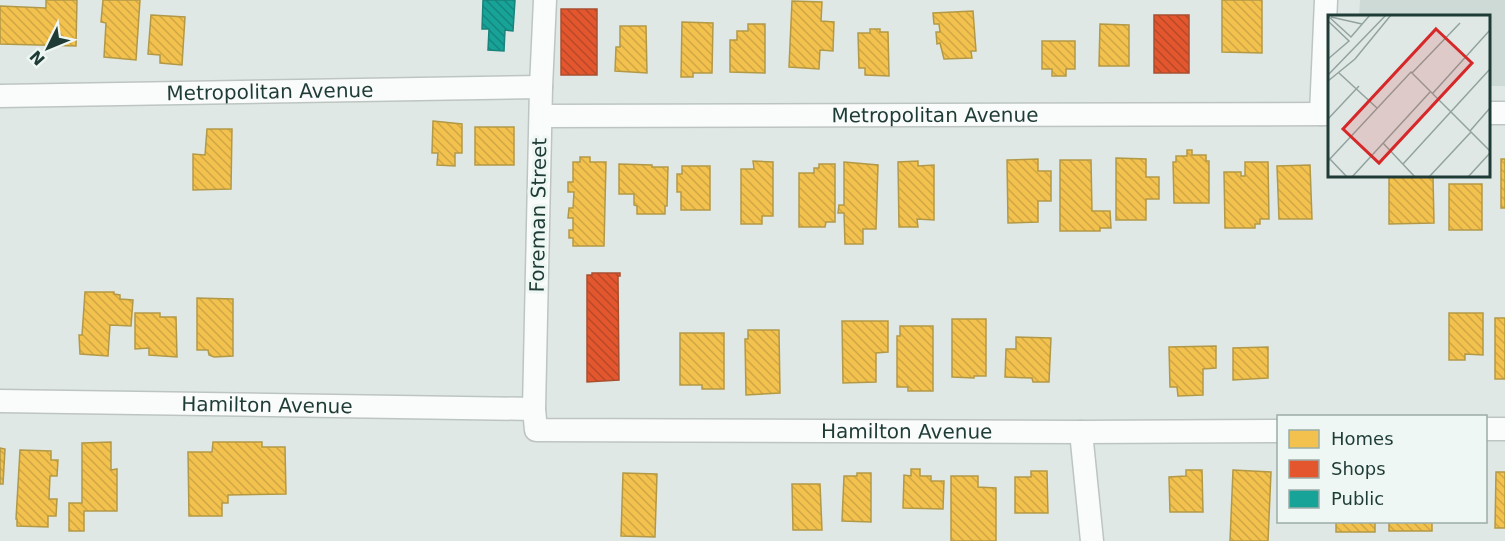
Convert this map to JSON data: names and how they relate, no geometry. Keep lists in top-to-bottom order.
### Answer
{
  "streets": {
    "street": ["Metropolitan Avenue", "Foreman Street", "Hamilton Avenue"]
  },
  "crossings": [
    ["Metropolitan Avenue", "Foreman Street"],
    ["Foreman Street", "Hamilton Avenue"]
  ],
  "legend": ["Homes", "Shops", "Public"],
  "north": "bottom left"
}
